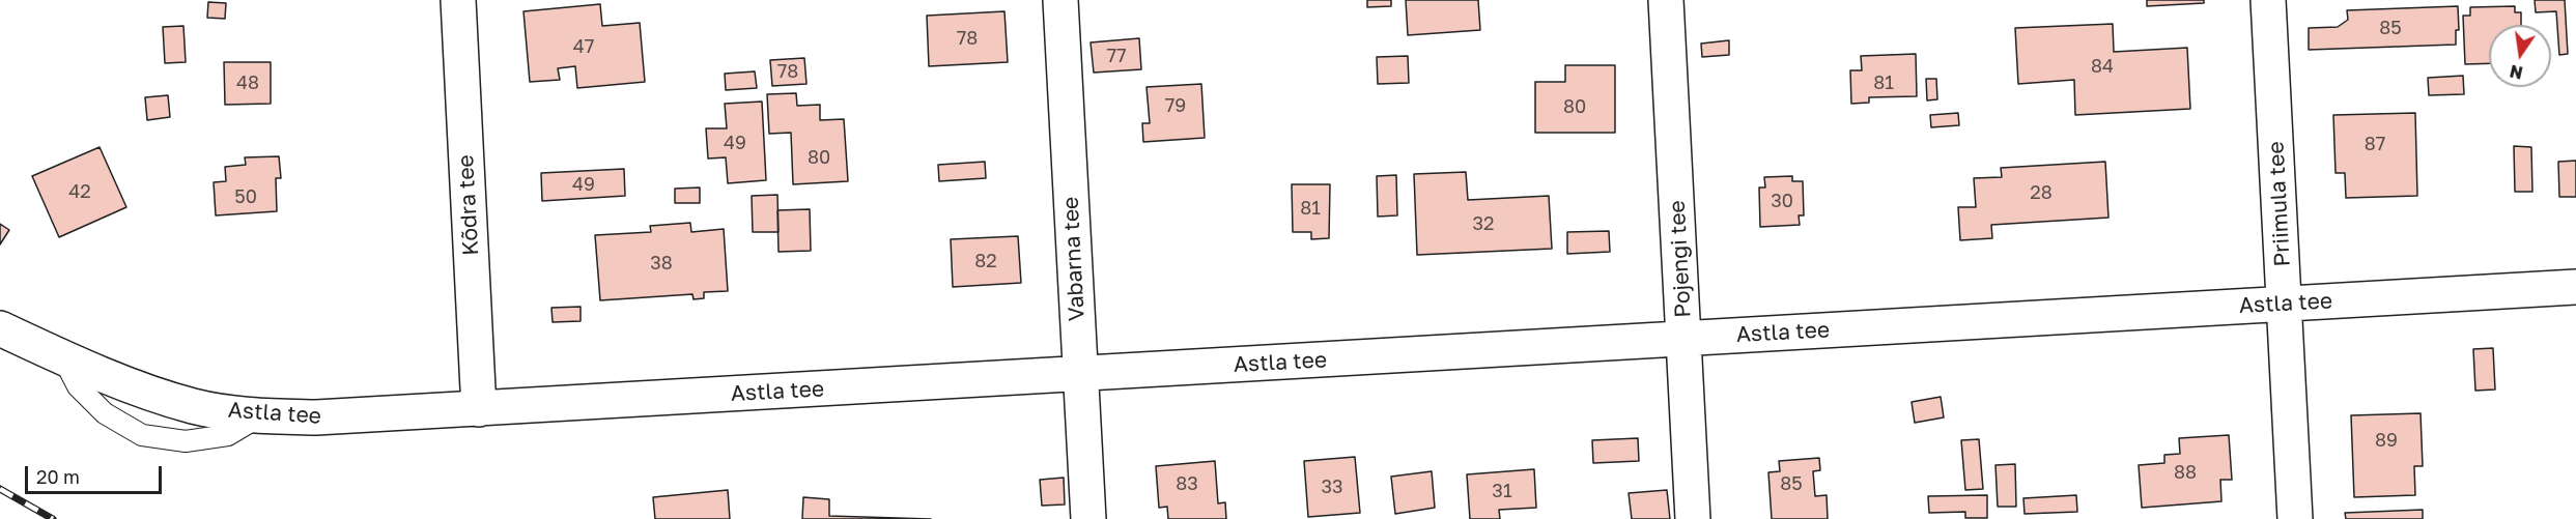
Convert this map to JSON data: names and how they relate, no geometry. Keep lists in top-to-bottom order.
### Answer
{
  "streets": {
    "street": [
      "Priimula tee",
      "Kõdra tee",
      "Vabarna tee",
      "Pojengi tee",
      "Astla tee"
    ]
  },
  "crossings": [
    ["Priimula tee", "Astla tee"],
    ["Kõdra tee", "Astla tee"],
    ["Vabarna tee", "Astla tee"],
    ["Pojengi tee", "Astla tee"]
  ],
  "house_numbers": [
    "85",
    "78",
    "47",
    "77",
    "84",
    "78",
    "48",
    "81",
    "79",
    "80",
    "49",
    "87",
    "80",
    "49",
    "42",
    "28",
    "50",
    "30",
    "81",
    "32",
    "82",
    "38",
    "89",
    "88",
    "83",
    "85",
    "33",
    "31"
  ],
  "scale_bar": "20 m",
  "north": "bottom"
}
